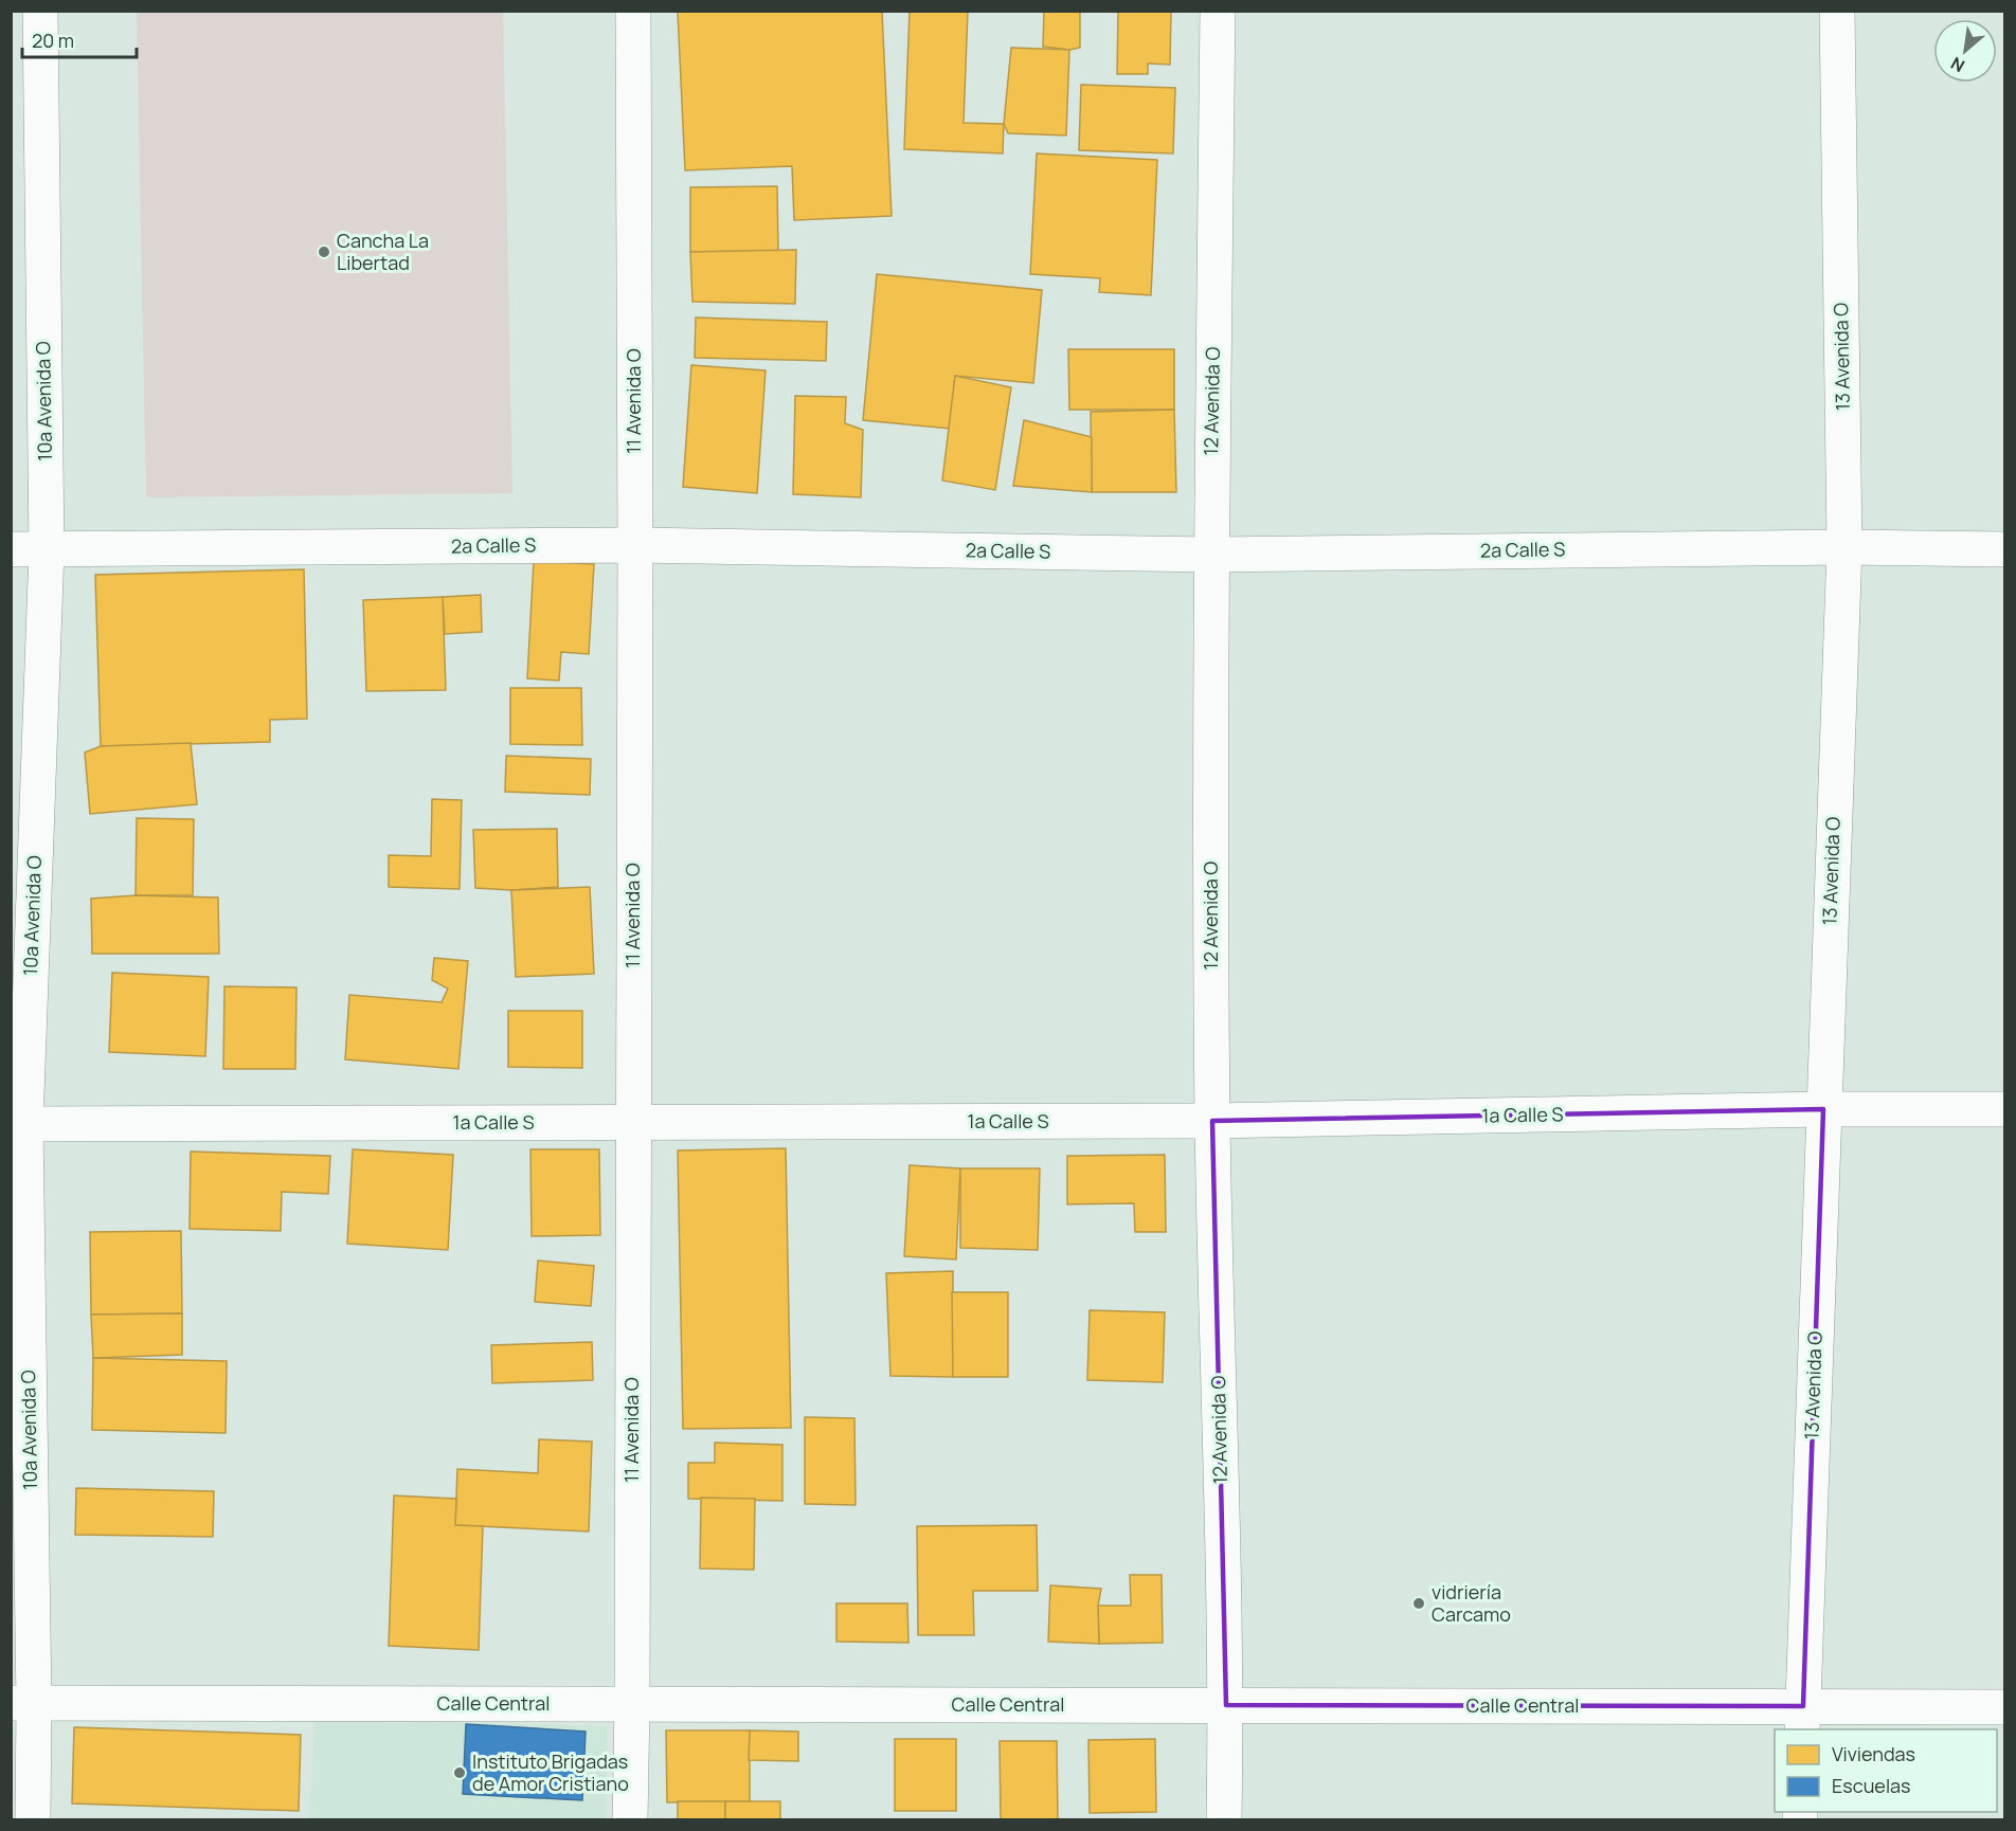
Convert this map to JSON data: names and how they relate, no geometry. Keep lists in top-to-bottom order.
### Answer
{
  "streets": {
    "street": [
      "13 Avenida O",
      "10a Avenida O",
      "11 Avenida O",
      "12 Avenida O",
      "2a Calle S",
      "1a Calle S",
      "Calle Central"
    ]
  },
  "crossings": [
    ["13 Avenida O", "2a Calle S"],
    ["13 Avenida O", "1a Calle S"],
    ["13 Avenida O", "Calle Central"],
    ["10a Avenida O", "2a Calle S"],
    ["10a Avenida O", "1a Calle S"],
    ["10a Avenida O", "Calle Central"],
    ["11 Avenida O", "2a Calle S"],
    ["11 Avenida O", "1a Calle S"],
    ["11 Avenida O", "Calle Central"],
    ["12 Avenida O", "2a Calle S"],
    ["12 Avenida O", "1a Calle S"],
    ["12 Avenida O", "Calle Central"]
  ],
  "places": ["Cancha La Libertad", "vidriería Carcamo", "Instituto Brigadas de Amor Cristiano"],
  "legend": ["Viviendas", "Escuelas"],
  "scale_bar": "20 m",
  "north": "bottom left"
}
